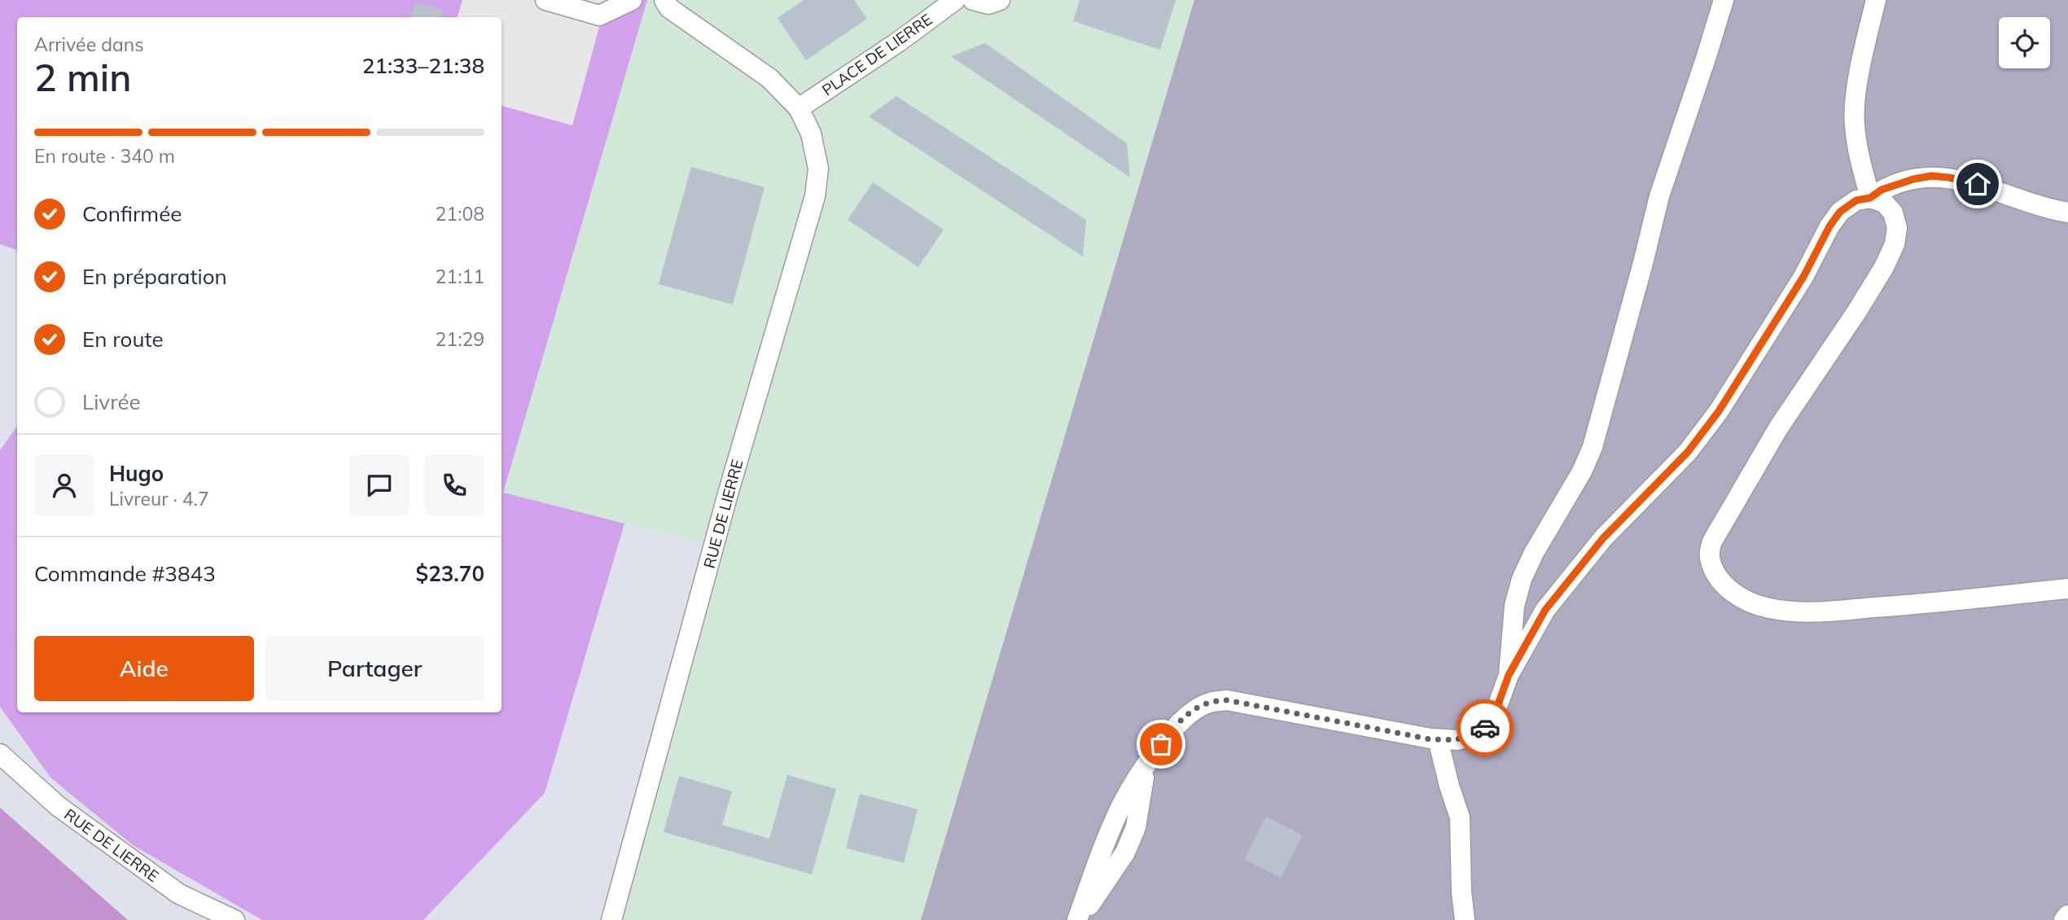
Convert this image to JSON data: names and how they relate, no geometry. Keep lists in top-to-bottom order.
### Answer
{
  "streets": {
    "street": ["PLACE DE LIERRE", "RUE DE LIERRE"]
  },
  "crossings": [
    ["PLACE DE LIERRE", "RUE DE LIERRE"]
  ],
  "page": {
    "heading": ["2 min", "Arrivée dans", "21:33–21:38"],
    "panel": [
      "Hugo",
      "Livreur · 4.7",
      "Commande #3843",
      "$23.70"
    ],
    "bar": "En route · 340 m",
    "list": [
      ["Confirmée", "21:08"],
      ["En préparation", "21:11"],
      ["En route", "21:29"],
      "Livrée"
    ],
    "buttons": ["Aide", "Partager"]
  }
}
